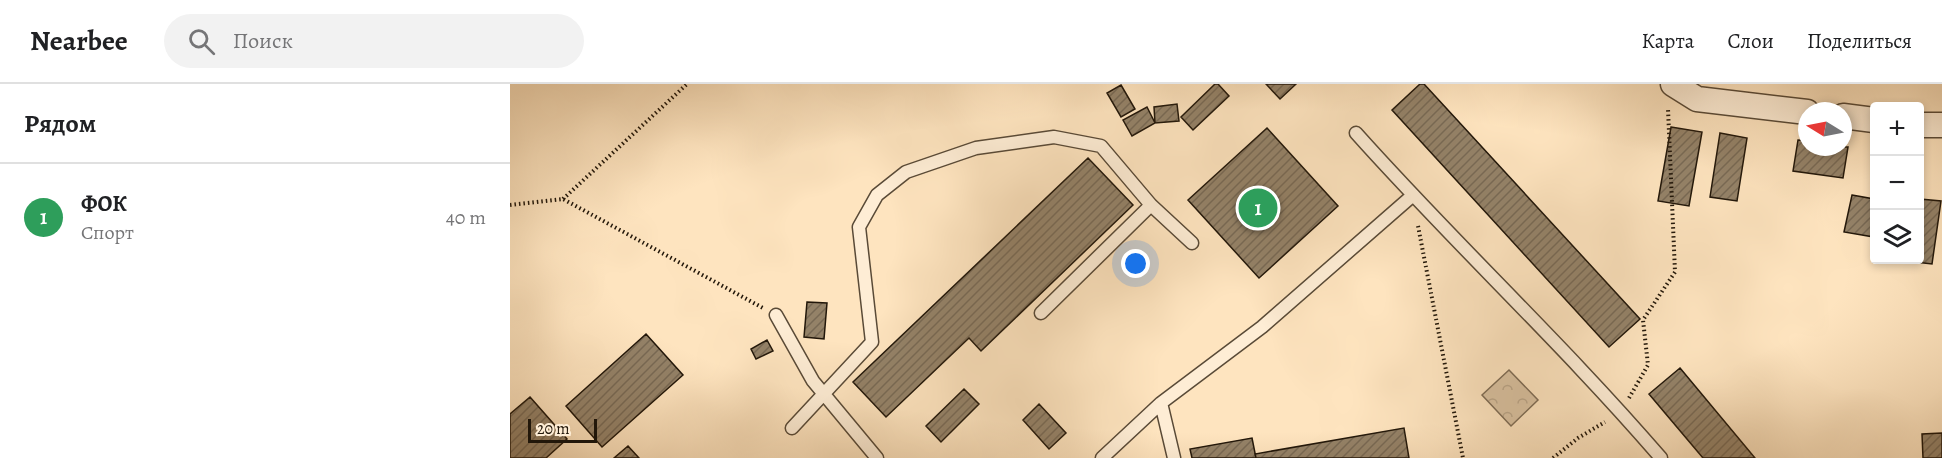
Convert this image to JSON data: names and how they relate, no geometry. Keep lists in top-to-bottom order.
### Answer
{
  "scale_bar": "20 m",
  "north": "left",
  "page": {
    "header": "Nearbee",
    "search": "Поиск",
    "nav": ["Карта", "Слои", "Поделиться"],
    "heading": "Рядом",
    "map_buttons": ["+", "−"],
    "list": [
      {
        "mark": "1",
        "name": "ФОК",
        "note": "Спорт",
        "value": "40 m"
      }
    ],
    "pins": "1",
    "scale": "20 m"
  }
}
